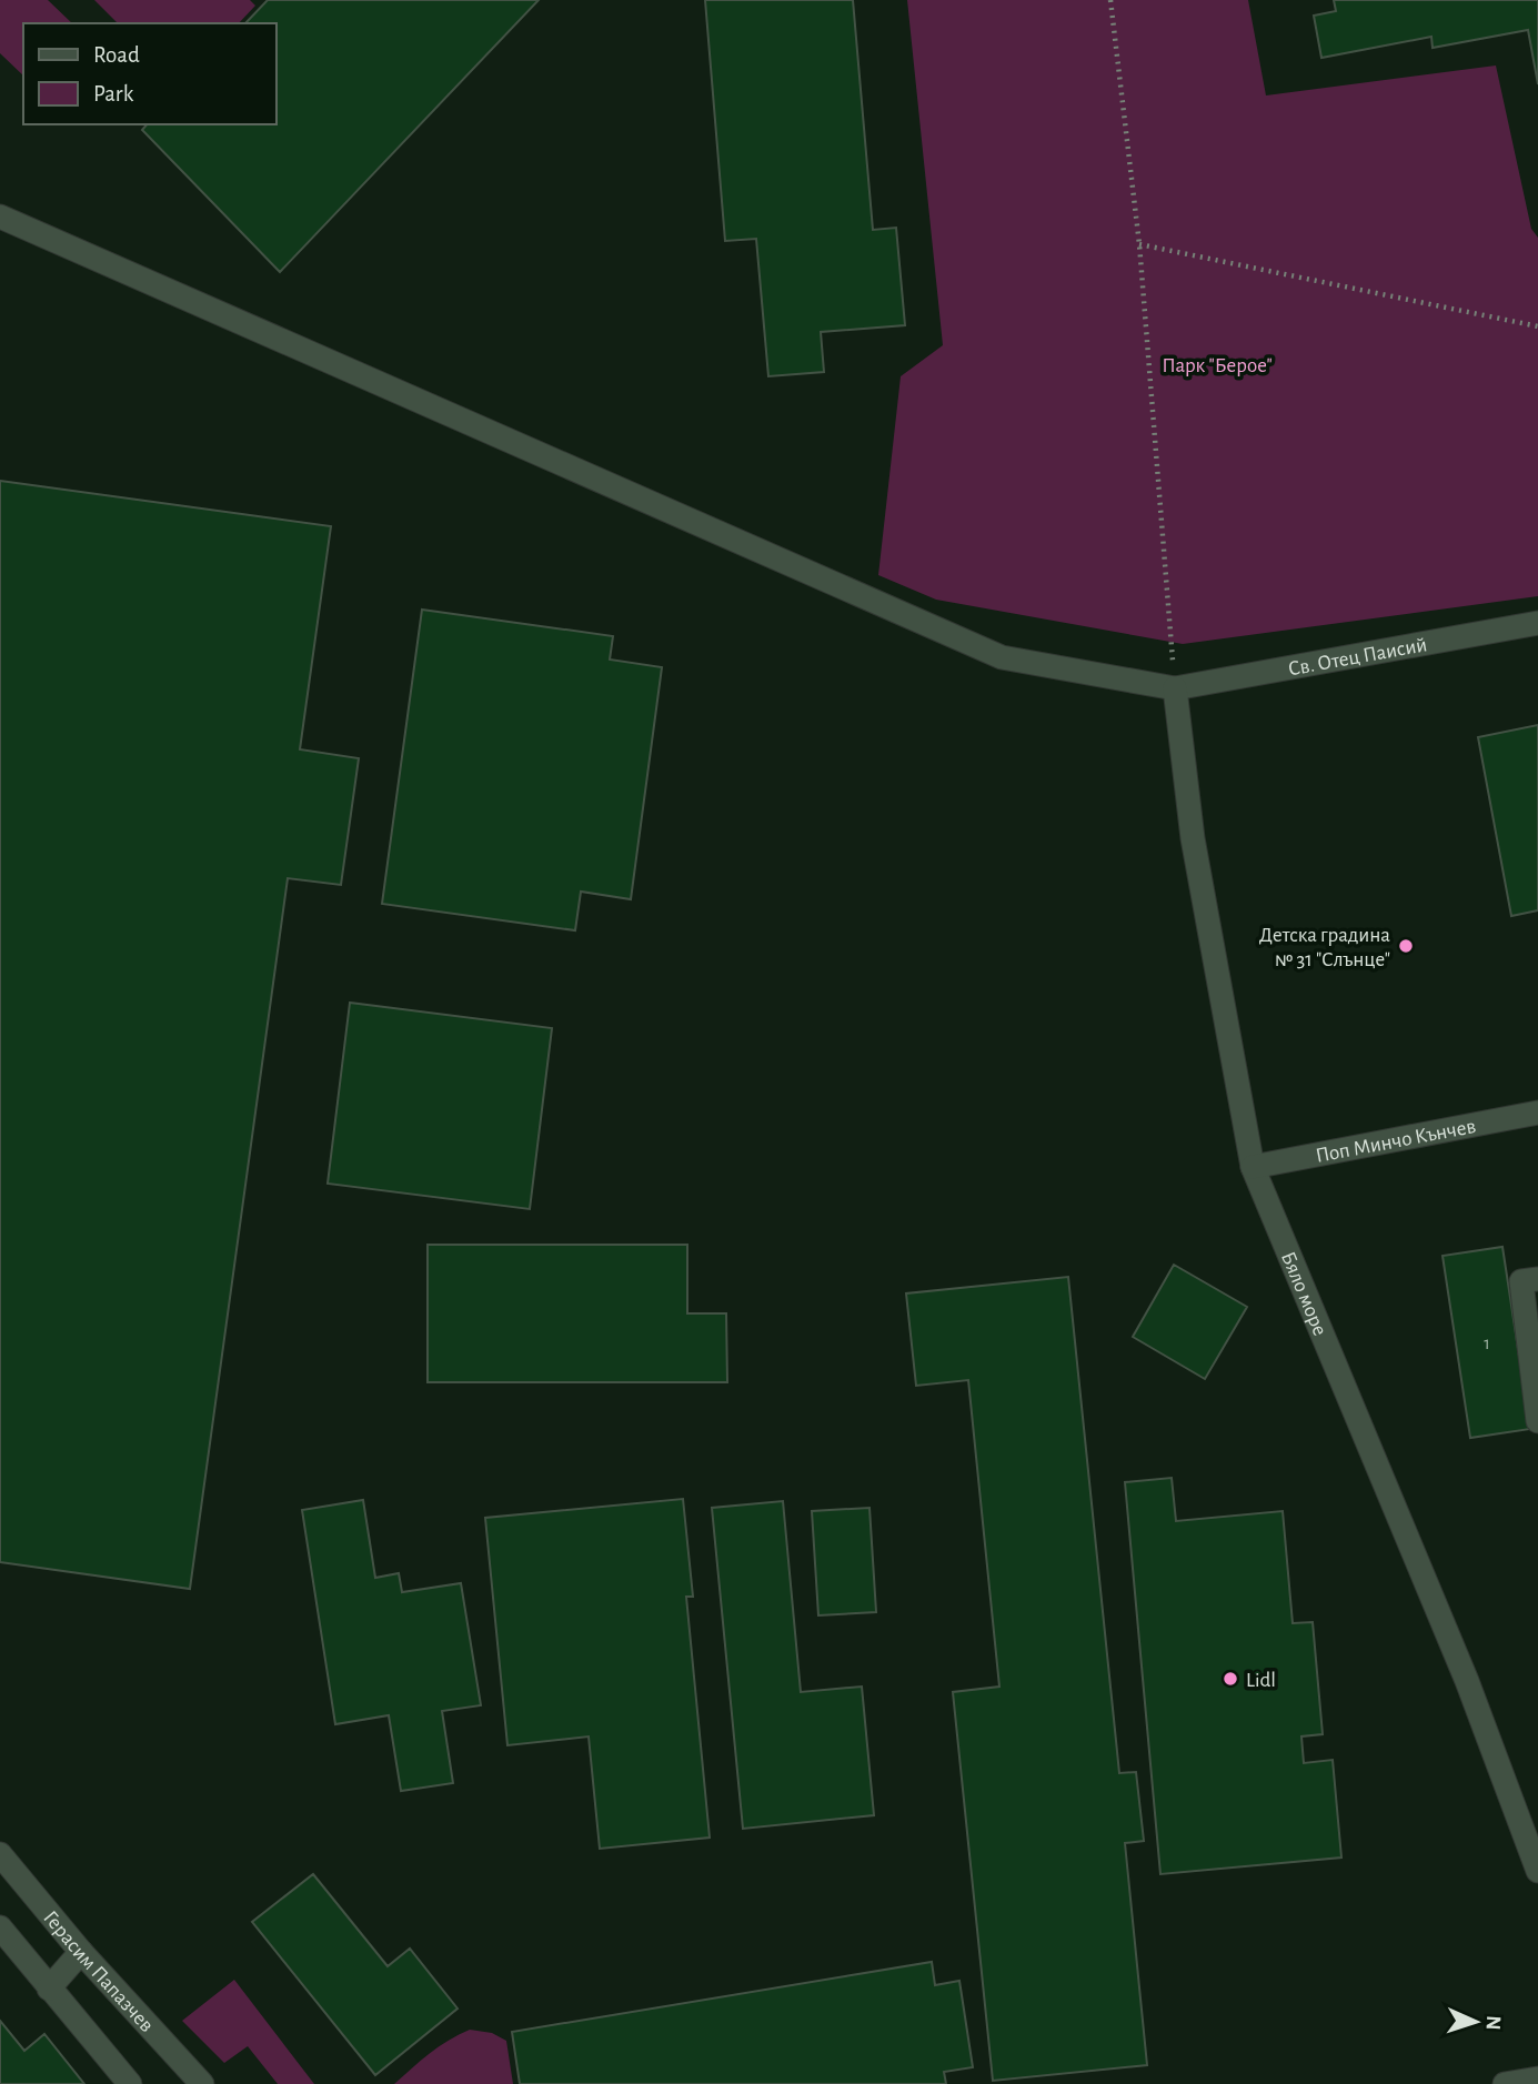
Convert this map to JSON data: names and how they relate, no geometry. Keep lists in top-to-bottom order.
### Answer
{
  "streets": {
    "street": [
      "Св. Отец Паисий",
      "Поп Минчо Кънчев",
      "Бяло море",
      "Герасим Папазчев"
    ]
  },
  "crossings": [
    ["Св. Отец Паисий", "Бяло море"],
    ["Поп Минчо Кънчев", "Бяло море"]
  ],
  "parks": ["Парк \"Берое\""],
  "places": ["Детска градина № 31 \"Слънце\"", "Lidl"],
  "house_numbers": ["1"],
  "legend": ["Road", "Park"],
  "north": "right"
}
